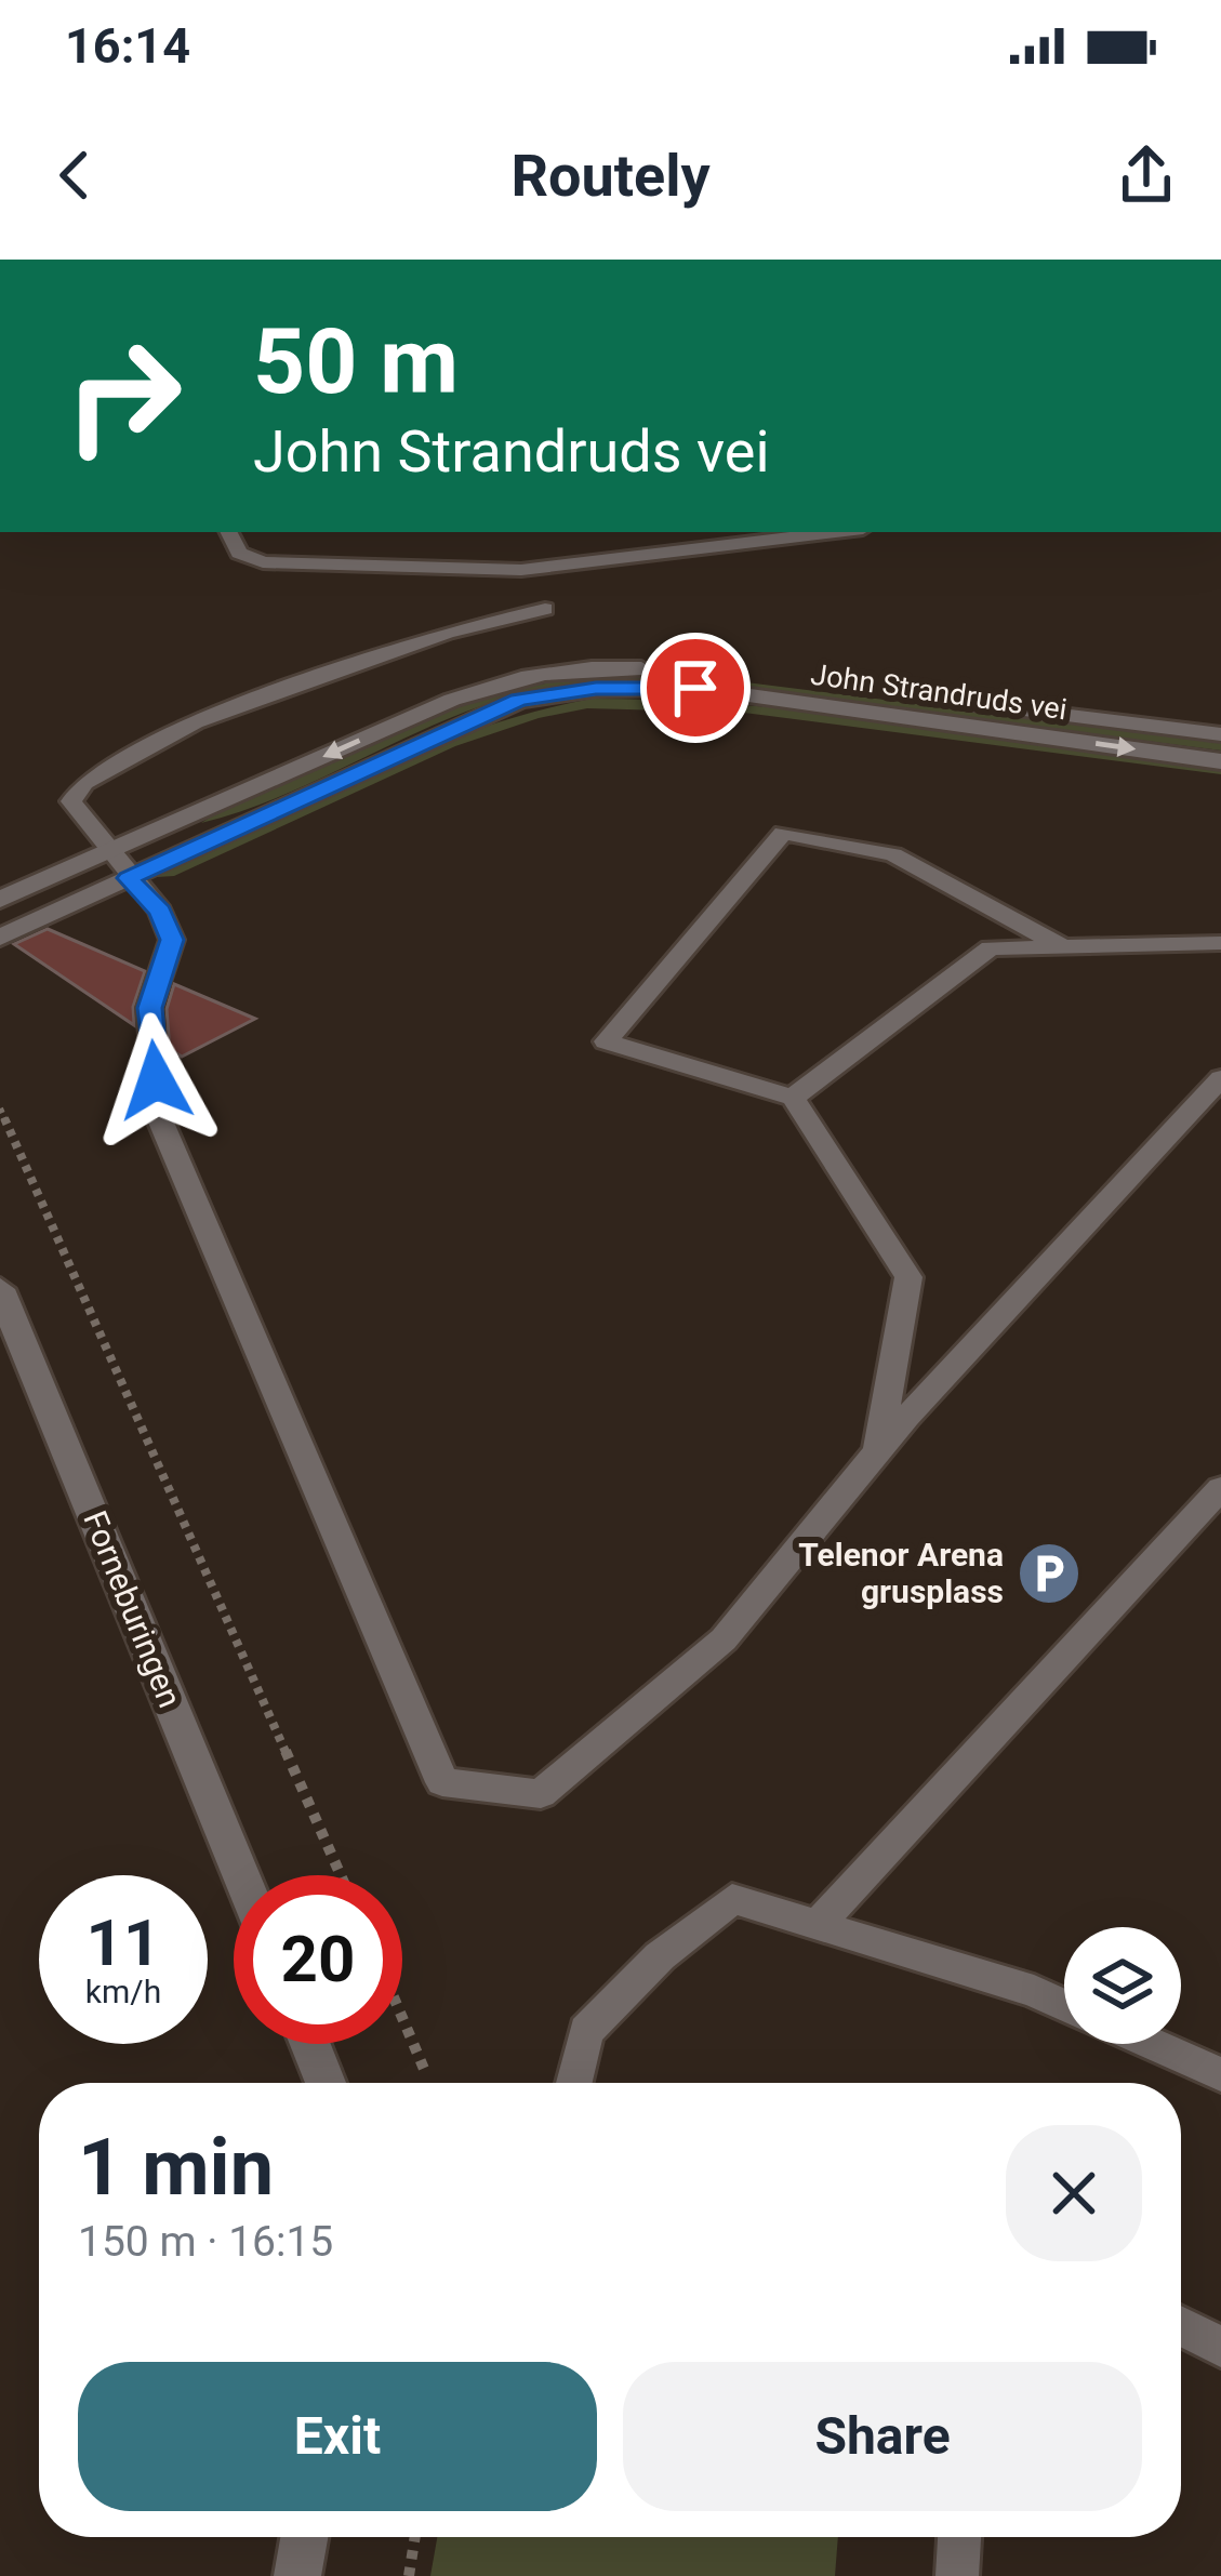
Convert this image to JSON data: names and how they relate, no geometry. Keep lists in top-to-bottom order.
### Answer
{
  "streets": {
    "street": ["John Strandruds vei", "Forneburingen"]
  },
  "places": {
    "parking": ["Telenor Arena grusplass"]
  },
  "page": {
    "status": "16:14",
    "header": "Routely",
    "turn": ["50 m", "John Strandruds vei"],
    "speed": "11 km/h",
    "limit": "20",
    "heading": ["1 min", "150 m · 16:15"],
    "buttons": ["Exit", "Share"]
  }
}
